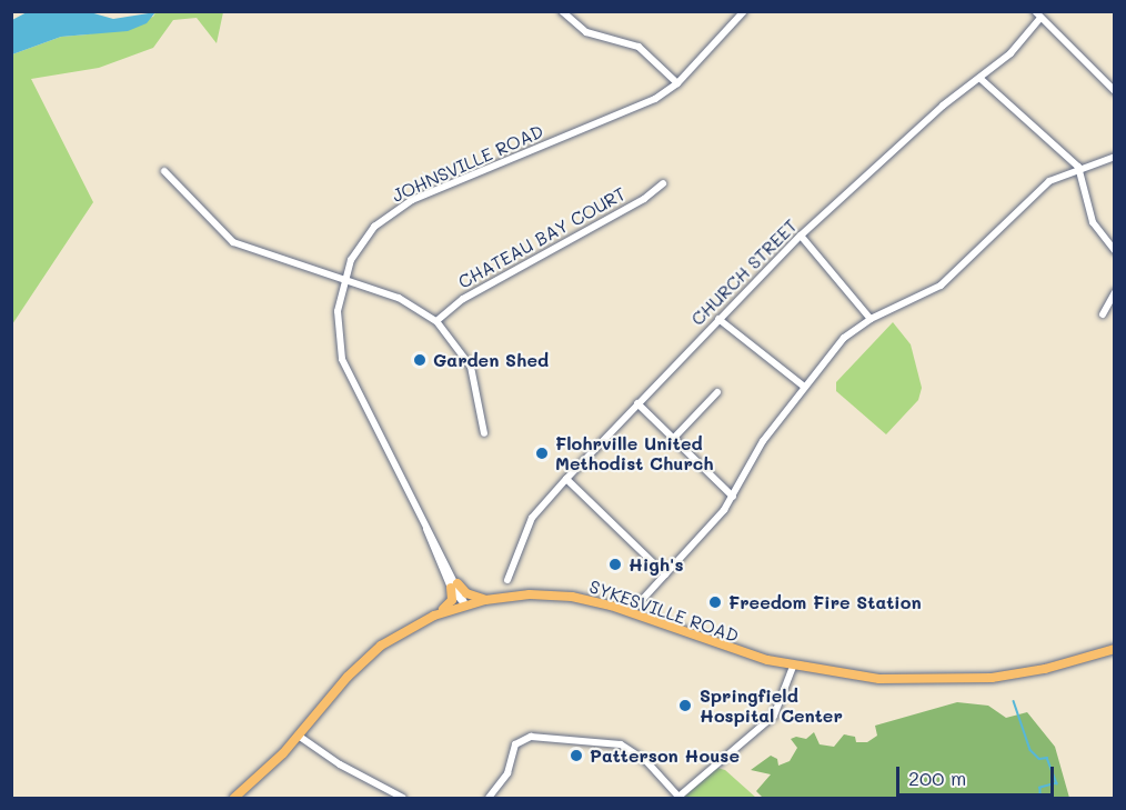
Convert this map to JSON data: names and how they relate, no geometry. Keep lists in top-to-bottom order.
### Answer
{
  "streets": {
    "main road": ["SYKESVILLE ROAD"],
    "street": ["JOHNSVILLE ROAD", "CHATEAU BAY COURT", "CHURCH STREET"]
  },
  "crossings": [
    ["JOHNSVILLE ROAD", "SYKESVILLE ROAD"]
  ],
  "places": [
    "Garden Shed",
    "Flohrville United Methodist Church",
    "High's",
    "Freedom Fire Station",
    "Springfield Hospital Center",
    "Patterson House"
  ],
  "scale_bar": "200 m"
}
